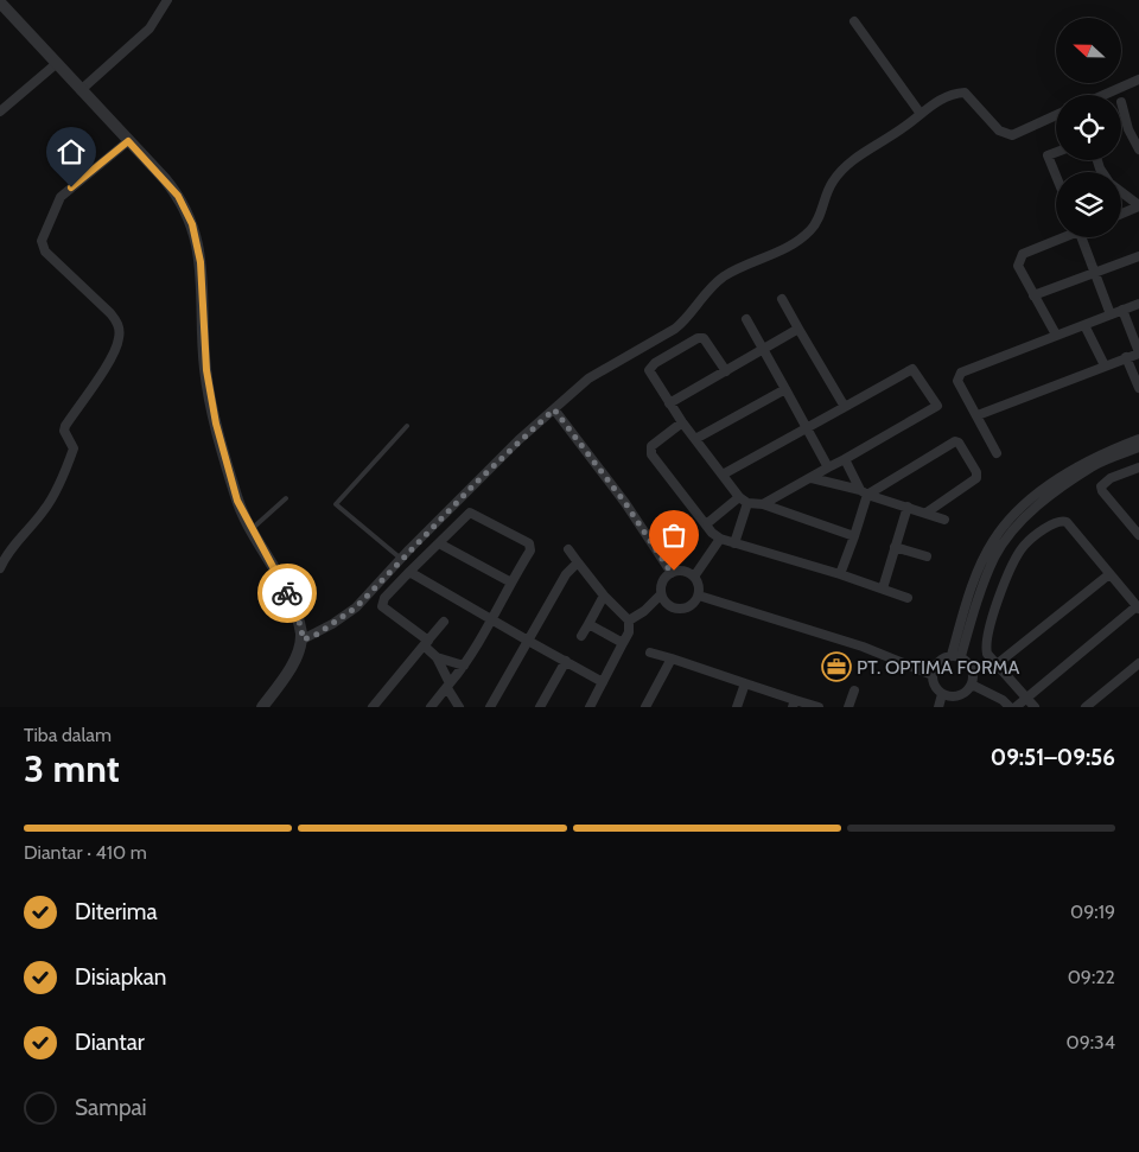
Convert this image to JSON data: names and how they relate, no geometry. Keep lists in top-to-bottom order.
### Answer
{
  "places": {
    "office": ["PT. OPTIMA FORMA"]
  },
  "north": "left",
  "page": {
    "heading": ["3 mnt", "Tiba dalam", "09:51–09:56"],
    "bar": "Diantar · 410 m",
    "list": [
      ["Diterima", "09:19"],
      ["Disiapkan", "09:22"],
      ["Diantar", "09:34"],
      "Sampai"
    ]
  }
}
